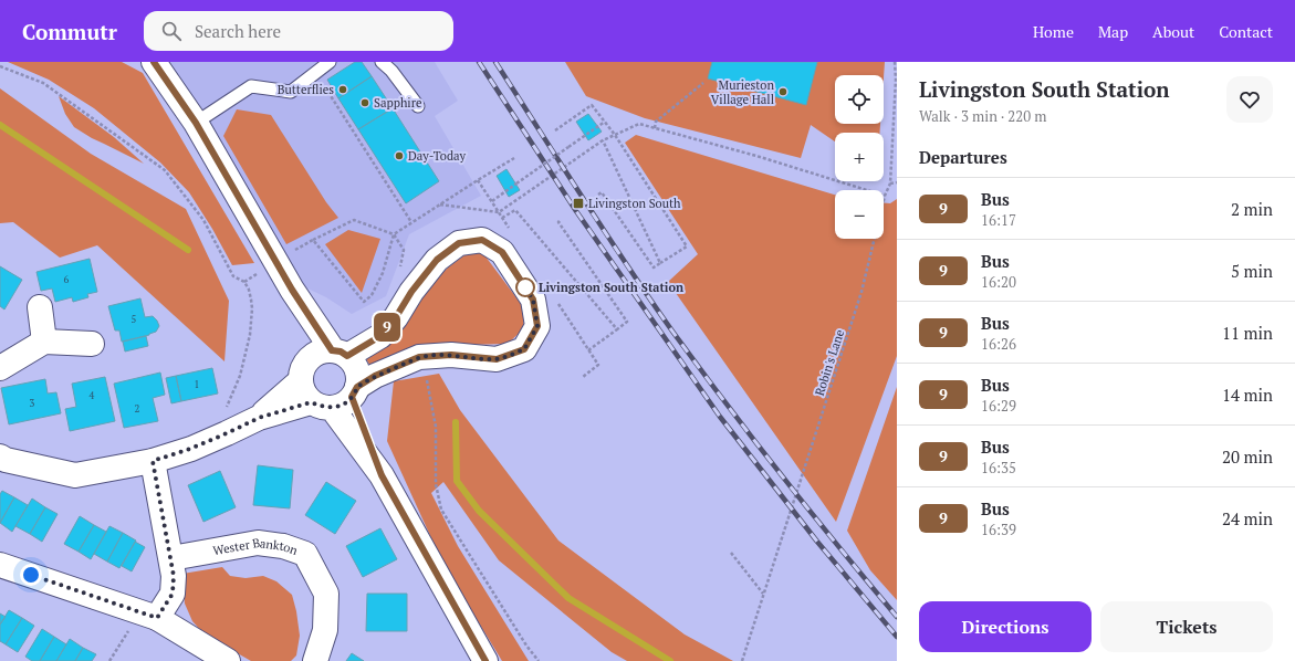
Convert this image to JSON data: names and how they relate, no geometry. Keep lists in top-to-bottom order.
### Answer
{
  "streets": {
    "street": ["Wester Bankton"],
    "path": ["Robin's Lane"]
  },
  "places": {
    "other": [
      "Butterflies",
      "Murieston Village Hall",
      "Sapphire",
      "Day-Today",
      "Livingston South Station"
    ],
    "transit": ["Livingston South"]
  },
  "lines": ["bus line 9"],
  "house_numbers": [
    "6",
    "5",
    "1",
    "4",
    "3",
    "2"
  ],
  "page": {
    "header": "Commutr",
    "search": "Search here",
    "nav": [
      "Home",
      "Map",
      "About",
      "Contact"
    ],
    "on_map": "9",
    "heading": [
      ["Livingston South Station", "Walk · 3 min · 220 m"],
      "Departures"
    ],
    "map_buttons": ["+", "−"],
    "list": [
      {
        "mark": "9",
        "name": "Bus",
        "note": "16:17",
        "value": "2 min"
      },
      {
        "mark": "9",
        "name": "Bus",
        "note": "16:20",
        "value": "5 min"
      },
      {
        "mark": "9",
        "name": "Bus",
        "note": "16:26",
        "value": "11 min"
      },
      {
        "mark": "9",
        "name": "Bus",
        "note": "16:29",
        "value": "14 min"
      },
      {
        "mark": "9",
        "name": "Bus",
        "note": "16:35",
        "value": "20 min"
      },
      {
        "mark": "9",
        "name": "Bus",
        "note": "16:39",
        "value": "24 min"
      }
    ],
    "buttons": ["Directions", "Tickets"]
  }
}
